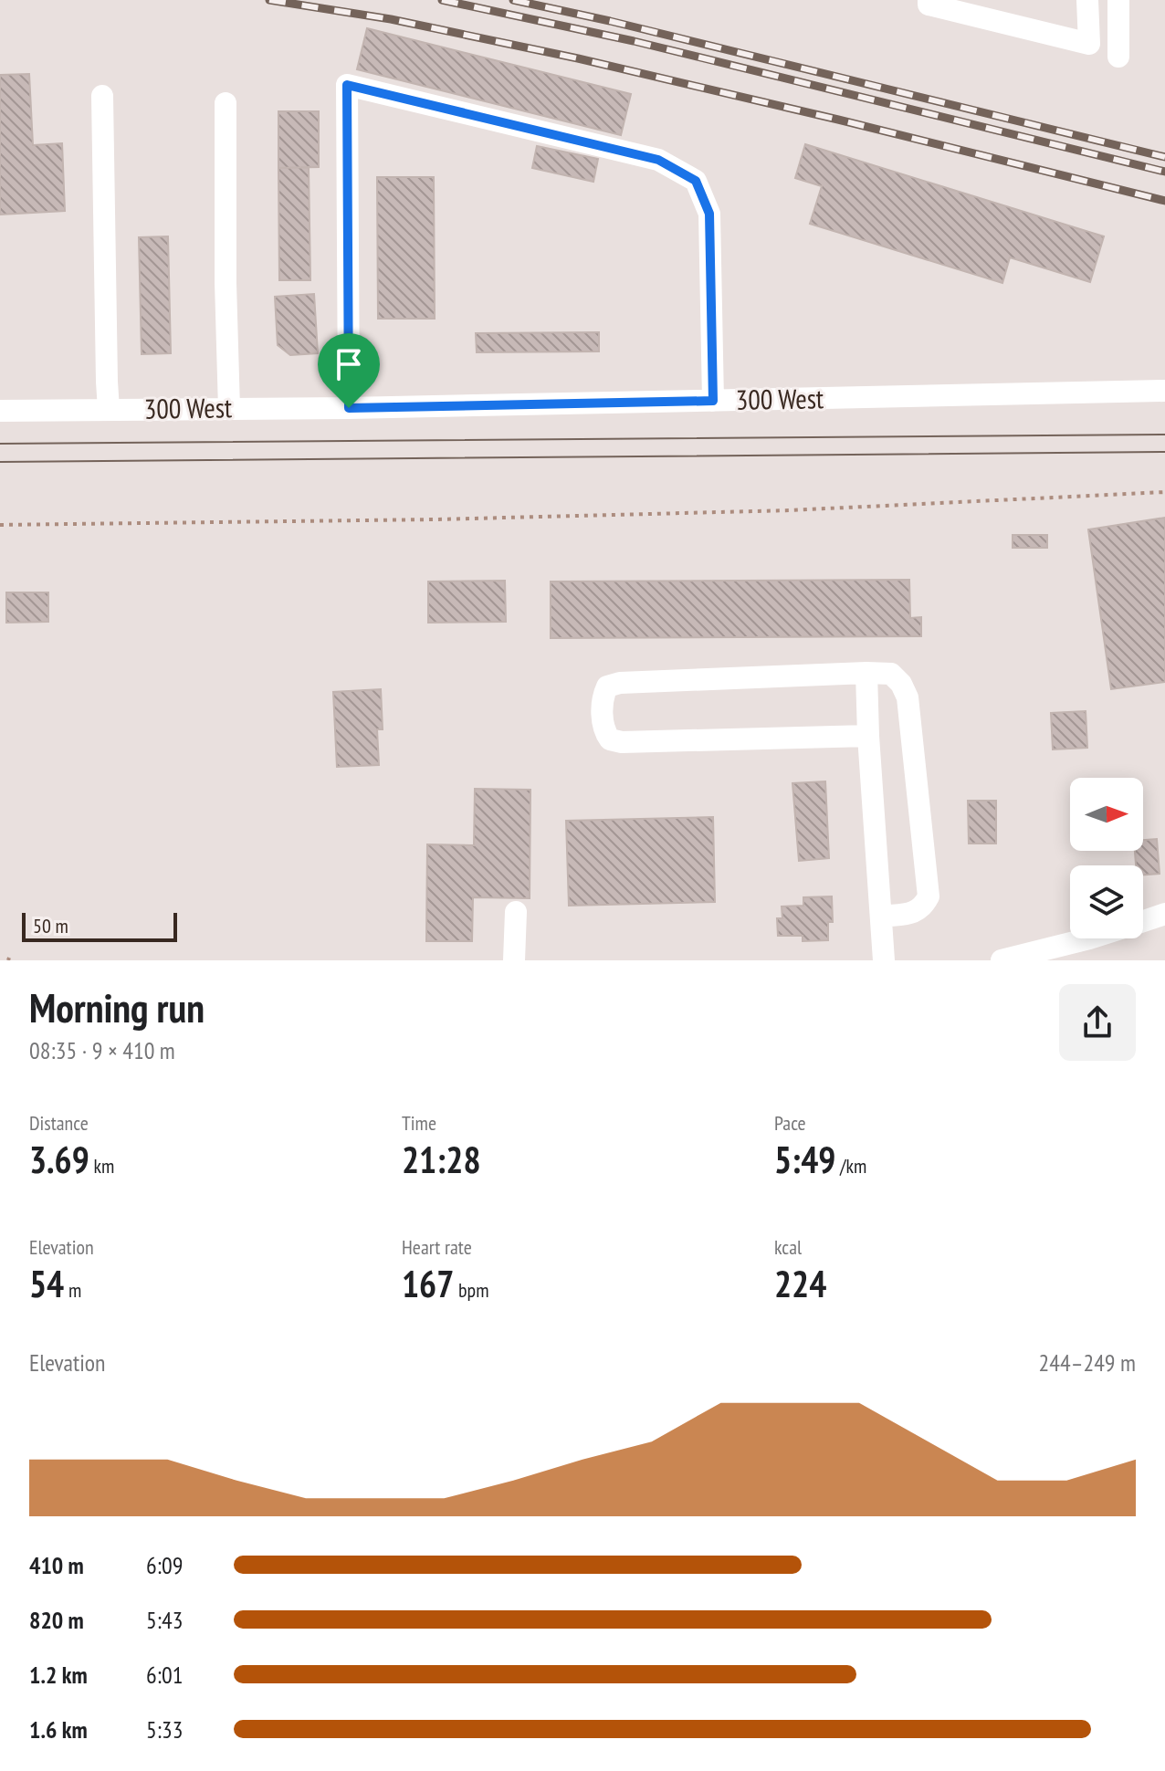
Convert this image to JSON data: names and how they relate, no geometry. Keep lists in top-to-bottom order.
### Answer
{
  "streets": {
    "street": ["300 West"]
  },
  "scale_bar": "50 m",
  "north": "right",
  "page": {
    "scale": "50 m",
    "heading": ["Morning run", "08:35 · 9 × 410 m"],
    "stats": [
      ["Distance", "3.69 km"],
      ["Time", "21:28"],
      ["Pace", "5:49 /km"],
      ["Elevation", "54 m"],
      ["Heart rate", "167 bpm"],
      ["kcal", "224"]
    ],
    "chart": ["Elevation", "244–249 m"],
    "list": [
      {
        "name": "410 m",
        "note": "6:09"
      },
      {
        "name": "820 m",
        "note": "5:43"
      },
      {
        "name": "1.2 km",
        "note": "6:01"
      },
      {
        "name": "1.6 km",
        "note": "5:33"
      }
    ]
  }
}
